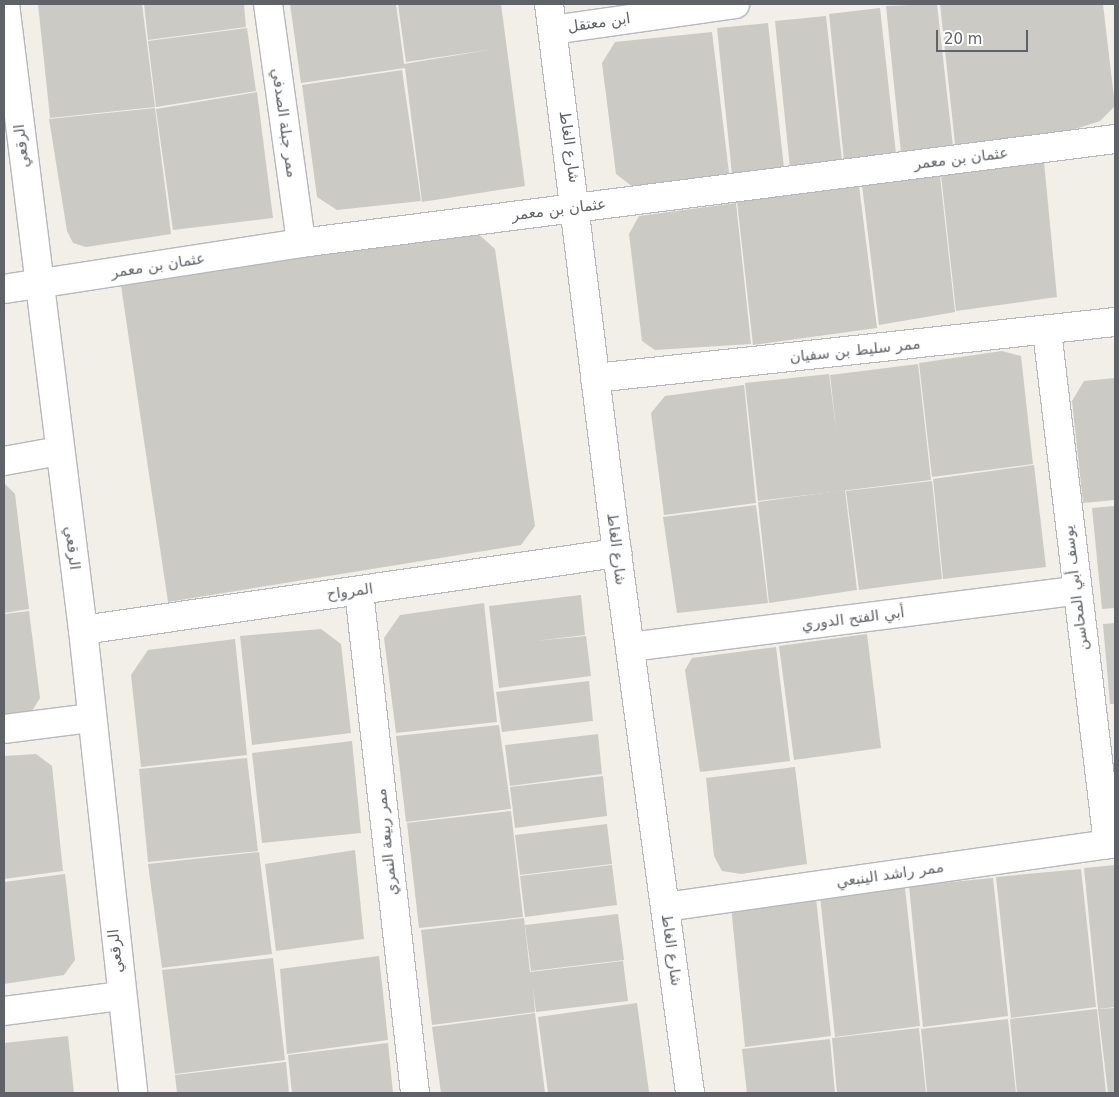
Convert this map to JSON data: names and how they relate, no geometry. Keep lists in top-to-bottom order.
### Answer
{
  "streets": {
    "street": [
      "ابن معتقل",
      "ممر جبلة الصدفي",
      "الرقعي",
      "شارع الغاط",
      "عثمان بن معمر",
      "ممر سليط بن سفيان",
      "يوسف أبي المحاسن",
      "المرواح",
      "أبي الفتح الدوري",
      "ممر ربيعة النمري",
      "ممر راشد الينبعي"
    ]
  },
  "crossings": [
    ["ابن معتقل", "شارع الغاط"],
    ["ممر جبلة الصدفي", "عثمان بن معمر"],
    ["الرقعي", "عثمان بن معمر"],
    ["الرقعي", "المرواح"],
    ["شارع الغاط", "عثمان بن معمر"],
    ["شارع الغاط", "ممر سليط بن سفيان"],
    ["شارع الغاط", "المرواح"],
    ["شارع الغاط", "أبي الفتح الدوري"],
    ["شارع الغاط", "ممر راشد الينبعي"],
    ["ممر سليط بن سفيان", "يوسف أبي المحاسن"],
    ["يوسف أبي المحاسن", "أبي الفتح الدوري"],
    ["يوسف أبي المحاسن", "ممر راشد الينبعي"],
    ["المرواح", "ممر ربيعة النمري"]
  ],
  "scale_bar": "20 m"
}
